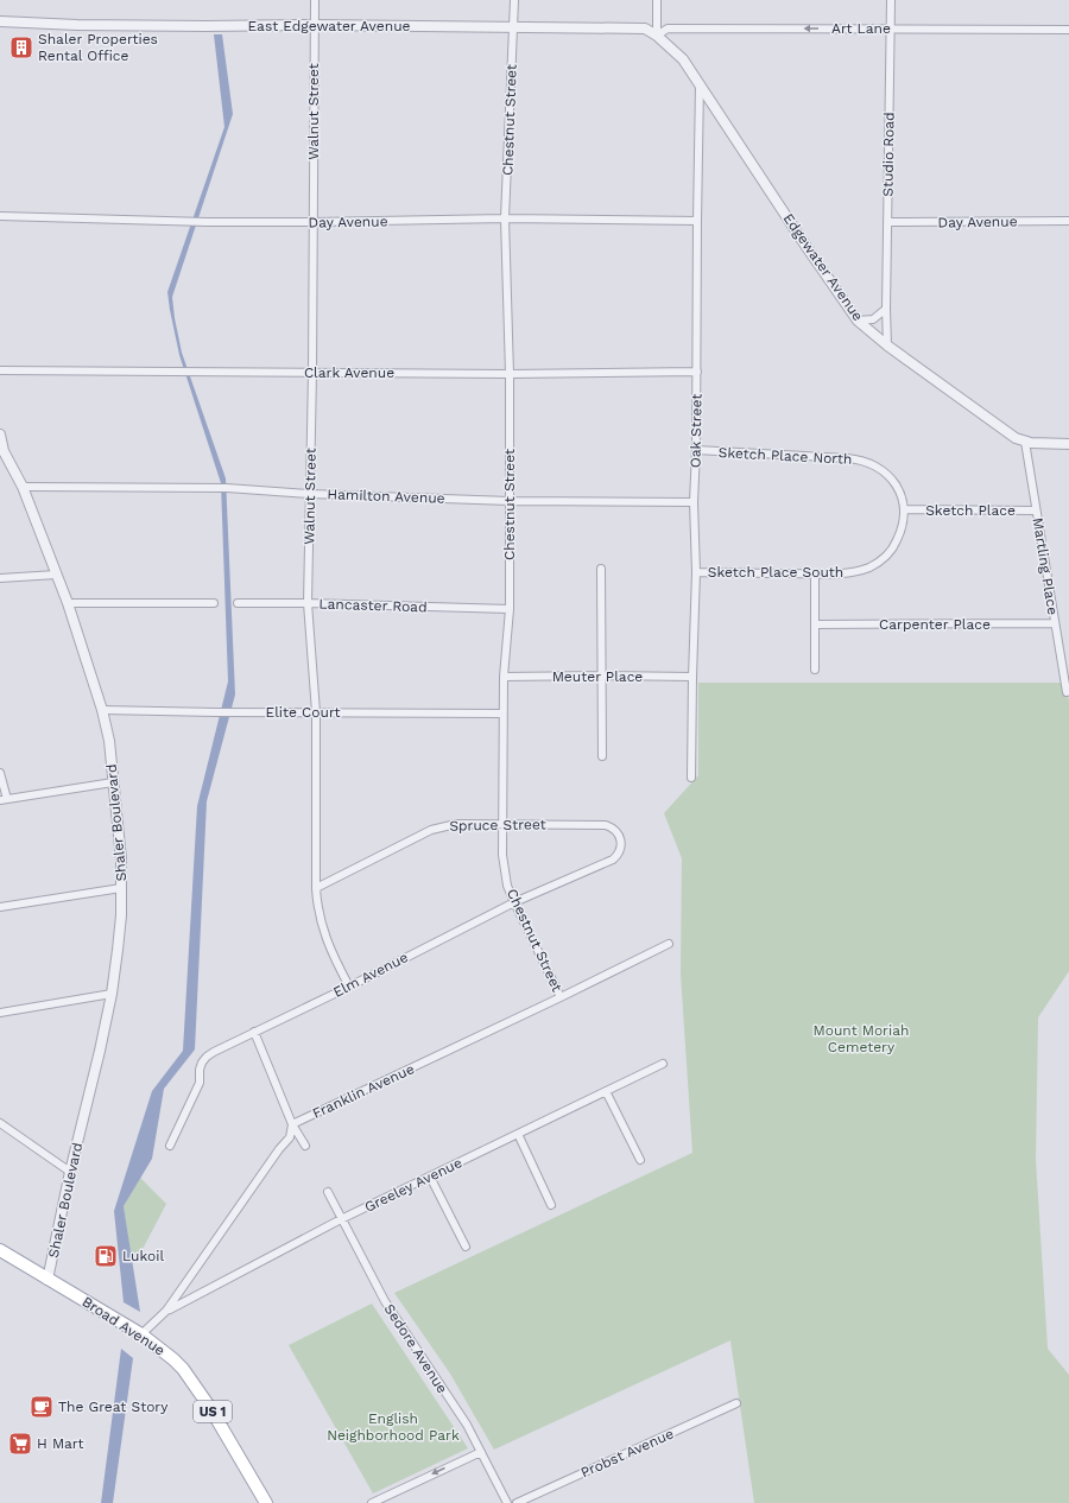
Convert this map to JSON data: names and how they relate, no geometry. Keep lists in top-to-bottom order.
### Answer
{
  "streets": {
    "main road": ["Broad Avenue", "US 1"],
    "street": [
      "East Edgewater Avenue",
      "Art Lane",
      "Walnut Street",
      "Chestnut Street",
      "Studio Road",
      "Day Avenue",
      "Edgewater Avenue",
      "Clark Avenue",
      "Oak Street",
      "Sketch Place North",
      "Hamilton Avenue",
      "Sketch Place",
      "Martling Place",
      "Sketch Place South",
      "Lancaster Road",
      "Carpenter Place",
      "Meuter Place",
      "Elite Court",
      "Shaler Boulevard",
      "Spruce Street",
      "Elm Avenue",
      "Franklin Avenue",
      "Greeley Avenue",
      "Sedore Avenue",
      "Probst Avenue"
    ]
  },
  "crossings": [
    ["East Edgewater Avenue", "Art Lane"],
    ["East Edgewater Avenue", "Walnut Street"],
    ["East Edgewater Avenue", "Chestnut Street"],
    ["East Edgewater Avenue", "Edgewater Avenue"],
    ["Art Lane", "Studio Road"],
    ["Art Lane", "Edgewater Avenue"],
    ["Walnut Street", "Day Avenue"],
    ["Walnut Street", "Clark Avenue"],
    ["Walnut Street", "Hamilton Avenue"],
    ["Walnut Street", "Lancaster Road"],
    ["Walnut Street", "Elite Court"],
    ["Walnut Street", "Spruce Street"],
    ["Walnut Street", "Elm Avenue"],
    ["Chestnut Street", "Day Avenue"],
    ["Chestnut Street", "Clark Avenue"],
    ["Chestnut Street", "Hamilton Avenue"],
    ["Chestnut Street", "Lancaster Road"],
    ["Chestnut Street", "Meuter Place"],
    ["Chestnut Street", "Elite Court"],
    ["Chestnut Street", "Spruce Street"],
    ["Chestnut Street", "Elm Avenue"],
    ["Chestnut Street", "Franklin Avenue"],
    ["Studio Road", "Day Avenue"],
    ["Studio Road", "Edgewater Avenue"],
    ["Day Avenue", "Oak Street"],
    ["Edgewater Avenue", "Oak Street"],
    ["Edgewater Avenue", "Martling Place"],
    ["Clark Avenue", "Oak Street"],
    ["Oak Street", "Sketch Place North"],
    ["Oak Street", "Hamilton Avenue"],
    ["Oak Street", "Sketch Place South"],
    ["Oak Street", "Meuter Place"],
    ["Sketch Place North", "Sketch Place"],
    ["Sketch Place North", "Sketch Place South"],
    ["Hamilton Avenue", "Shaler Boulevard"],
    ["Sketch Place", "Martling Place"],
    ["Sketch Place", "Sketch Place South"],
    ["Martling Place", "Carpenter Place"],
    ["Elite Court", "Shaler Boulevard"],
    ["Shaler Boulevard", "Broad Avenue"],
    ["Spruce Street", "Elm Avenue"],
    ["Greeley Avenue", "Sedore Avenue"]
  ],
  "one_way": ["Art Lane"],
  "parks": ["Mount Moriah Cemetery", "English Neighborhood Park"],
  "places": {
    "building": ["Shaler Properties Rental Office"],
    "fuel station": ["Lukoil"],
    "cafe": ["The Great Story"],
    "supermarket": ["H Mart"]
  }
}
